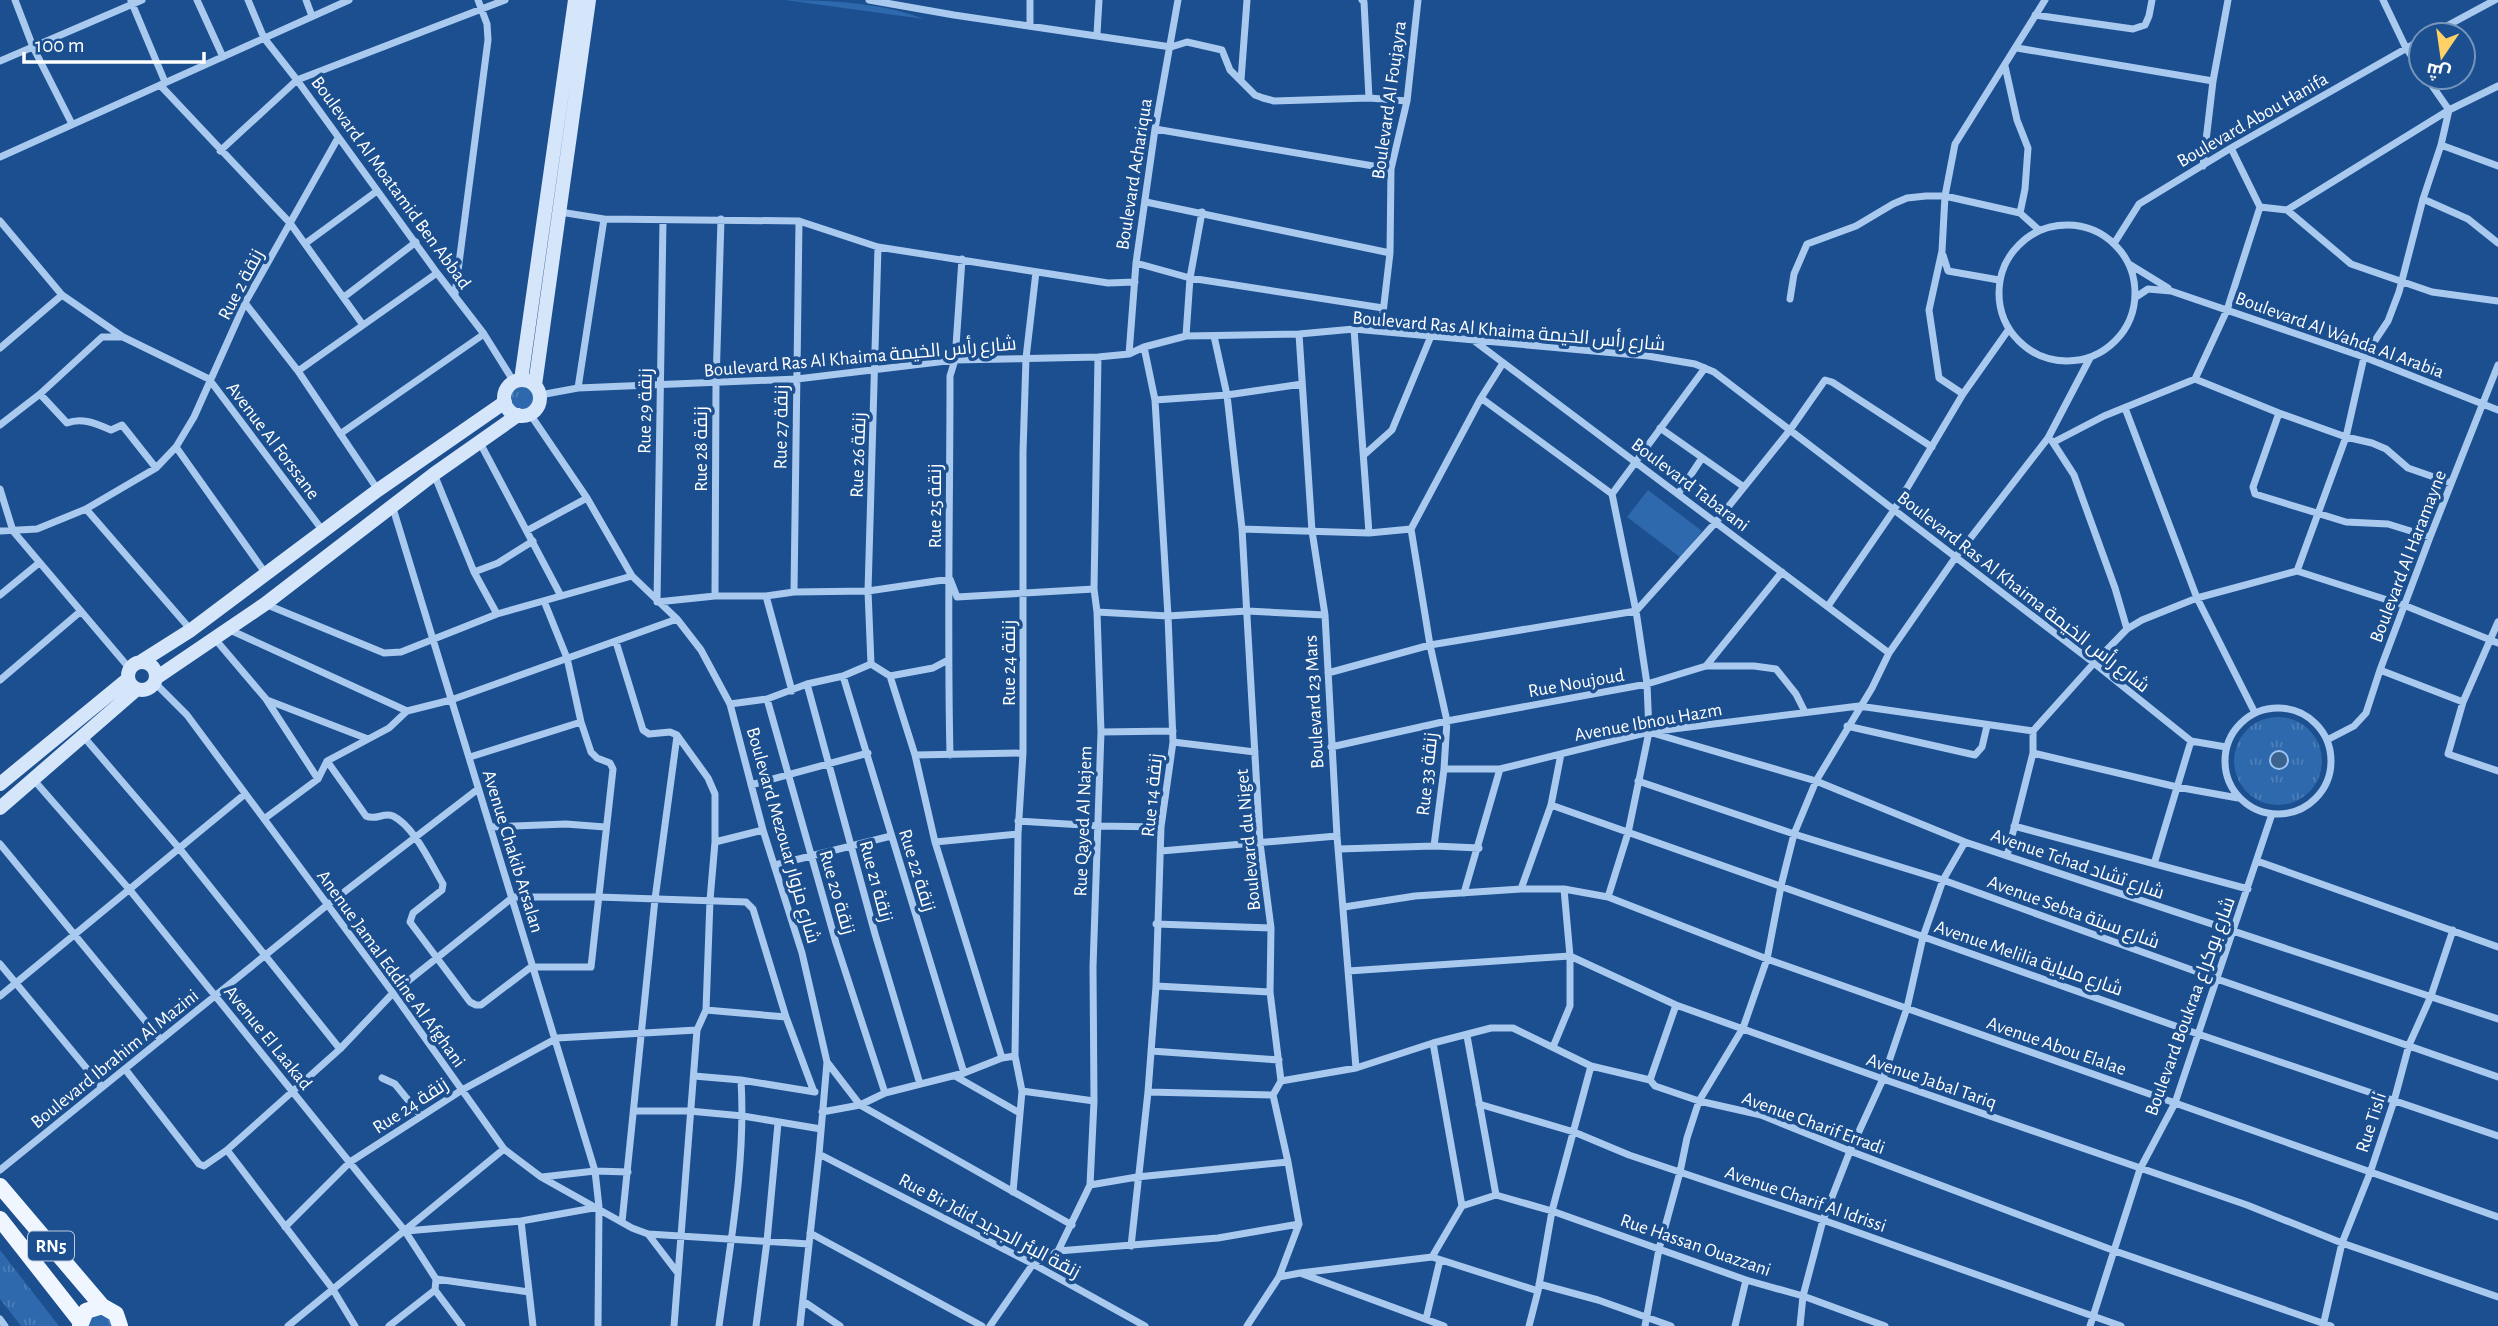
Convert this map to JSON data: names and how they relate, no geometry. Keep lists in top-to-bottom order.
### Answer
{
  "streets": {
    "main road": ["RN5"],
    "street": [
      "Boulevard Al Foujayra",
      "Boulevard Abou Hanifa",
      "Boulevard Achariqua",
      "Boulevard Al Moatamid Ben Abbad",
      "Rue 2 زنقة",
      "Boulevard Ras Al Khaima شارع رأس الخيمة",
      "Boulevard Al Wahda Al Arabia",
      "Rue 29 زنقة",
      "Rue 27 زنقة",
      "Avenue Al Forssane",
      "Rue 28 زنقة",
      "Rue 26 زنقة",
      "Boulevard Tabarani",
      "Rue 25 زنقة",
      "Boulevard Al Haramayne",
      "Rue 24 زنقة",
      "Rue Noujoud",
      "Boulevard 23 Mars",
      "Avenue Ibnou Hazm",
      "Rue 33 زنقة",
      "Rue 14 زنقة",
      "Rue Qayed Al Najem",
      "Boulevard Mezouar شارع مزوار",
      "Boulevard du Niget",
      "Avenue Chakib Arsalan",
      "Avenue Tchad شارع تشاد",
      "Rue 22 زنقة",
      "Rue 21 زنقة",
      "Rue 20 زنقة",
      "Avenue Sebta شارع سبتة",
      "Avenue Melilia شارع ملياية",
      "Anenue Jamal Eddine Al Afghani",
      "Boulevard Boukraa شارع بوكراع",
      "Avenue El Laakad",
      "Avenue Abou Elalae",
      "Boulevard Ibrahim Al Mazini",
      "Avenue Jabal Tariq",
      "Avenue Charif Erradi",
      "Rue Tisli",
      "Avenue Charif Al Idrissi",
      "Rue Bir Jdid زنقة البئر الجديد",
      "Rue Hassan Ouazzani"
    ]
  },
  "crossings": [
    ["Boulevard Al Foujayra", "Boulevard Ras Al Khaima شارع رأس الخيمة"],
    ["Boulevard Abou Hanifa", "Boulevard Al Wahda Al Arabia"],
    ["Boulevard Achariqua", "Boulevard Ras Al Khaima شارع رأس الخيمة"],
    ["Boulevard Al Moatamid Ben Abbad", "Rue 2 زنقة"],
    ["Boulevard Al Moatamid Ben Abbad", "Boulevard Ras Al Khaima شارع رأس الخيمة"],
    ["Boulevard Al Moatamid Ben Abbad", "Boulevard Mezouar شارع مزوار"],
    ["Rue 2 زنقة", "Avenue Al Forssane"],
    ["Boulevard Ras Al Khaima شارع رأس الخيمة", "Rue 29 زنقة"],
    ["Boulevard Ras Al Khaima شارع رأس الخيمة", "Rue 27 زنقة"],
    ["Boulevard Ras Al Khaima شارع رأس الخيمة", "Rue 28 زنقة"],
    ["Boulevard Ras Al Khaima شارع رأس الخيمة", "Rue 26 زنقة"],
    ["Boulevard Ras Al Khaima شارع رأس الخيمة", "Boulevard Tabarani"],
    ["Boulevard Ras Al Khaima شارع رأس الخيمة", "Rue 25 زنقة"],
    ["Boulevard Ras Al Khaima شارع رأس الخيمة", "Boulevard Al Haramayne"],
    ["Boulevard Ras Al Khaima شارع رأس الخيمة", "Rue 24 زنقة"],
    ["Boulevard Ras Al Khaima شارع رأس الخيمة", "Boulevard 23 Mars"],
    ["Boulevard Ras Al Khaima شارع رأس الخيمة", "Rue 14 زنقة"],
    ["Boulevard Ras Al Khaima شارع رأس الخيمة", "Rue Qayed Al Najem"],
    ["Boulevard Ras Al Khaima شارع رأس الخيمة", "Boulevard Mezouar شارع مزوار"],
    ["Boulevard Ras Al Khaima شارع رأس الخيمة", "Boulevard du Niget"],
    ["Boulevard Ras Al Khaima شارع رأس الخيمة", "Boulevard Boukraa شارع بوكراع"],
    ["Boulevard Al Wahda Al Arabia", "Boulevard Al Haramayne"],
    ["Rue 29 زنقة", "Boulevard Mezouar شارع مزوار"],
    ["Boulevard Al Haramayne", "Boulevard Boukraa شارع بوكراع"],
    ["Rue 24 زنقة", "Avenue Chakib Arsalan"],
    ["Rue 24 زنقة", "Anenue Jamal Eddine Al Afghani"],
    ["Rue 24 زنقة", "Avenue El Laakad"],
    ["Rue Noujoud", "Boulevard 23 Mars"],
    ["Rue Noujoud", "Avenue Ibnou Hazm"],
    ["Rue Noujoud", "Rue 33 زنقة"],
    ["Boulevard 23 Mars", "Avenue Abou Elalae"],
    ["Boulevard 23 Mars", "Avenue Jabal Tariq"],
    ["Boulevard 23 Mars", "Avenue Charif Erradi"],
    ["Avenue Ibnou Hazm", "Rue 33 زنقة"],
    ["Avenue Ibnou Hazm", "Avenue Tchad شارع تشاد"],
    ["Boulevard Mezouar شارع مزوار", "Rue Bir Jdid زنقة البئر الجديد"],
    ["Boulevard du Niget", "Avenue Charif Erradi"],
    ["Avenue Chakib Arsalan", "Anenue Jamal Eddine Al Afghani"],
    ["Avenue Chakib Arsalan", "Boulevard Ibrahim Al Mazini"],
    ["Avenue Tchad شارع تشاد", "Boulevard Boukraa شارع بوكراع"],
    ["Avenue Tchad شارع تشاد", "Rue Tisli"],
    ["Avenue Sebta شارع سبتة", "Boulevard Boukraa شارع بوكراع"],
    ["Avenue Sebta شارع سبتة", "Rue Tisli"],
    ["Avenue Melilia شارع ملياية", "Boulevard Boukraa شارع بوكراع"],
    ["Avenue Melilia شارع ملياية", "Rue Tisli"],
    ["Anenue Jamal Eddine Al Afghani", "Boulevard Ibrahim Al Mazini"],
    ["Boulevard Boukraa شارع بوكراع", "Avenue Abou Elalae"],
    ["Boulevard Boukraa شارع بوكراع", "Avenue Jabal Tariq"],
    ["Boulevard Boukraa شارع بوكراع", "Avenue Charif Erradi"],
    ["Boulevard Boukraa شارع بوكراع", "Avenue Charif Al Idrissi"],
    ["Avenue El Laakad", "Boulevard Ibrahim Al Mazini"],
    ["Avenue Abou Elalae", "Rue Tisli"],
    ["Avenue Jabal Tariq", "Rue Tisli"],
    ["Avenue Charif Erradi", "Rue Tisli"]
  ],
  "scale_bar": "100 m",
  "north": "bottom"
}
